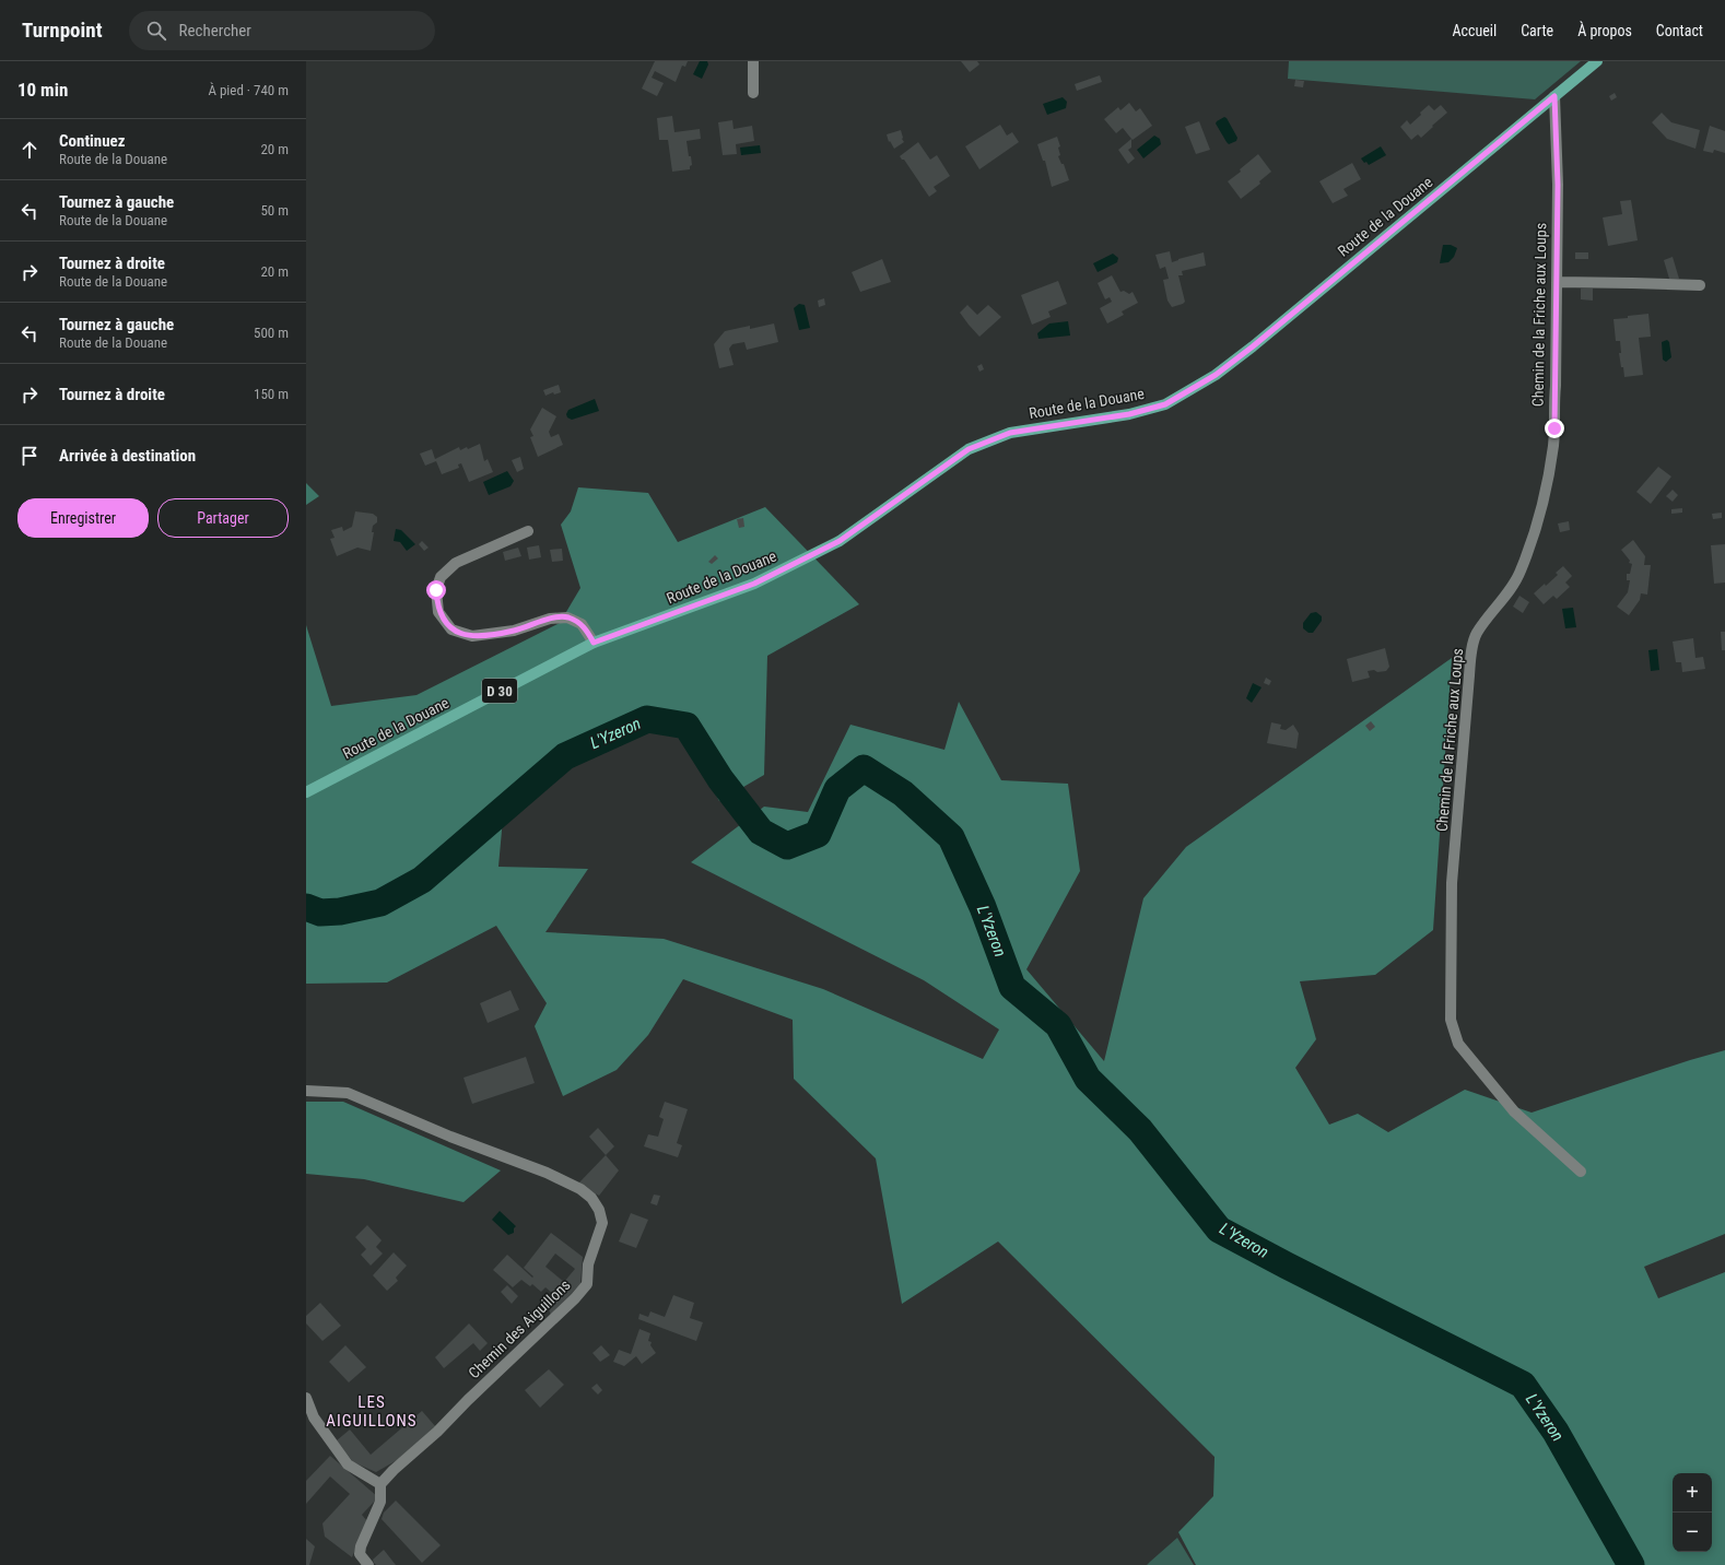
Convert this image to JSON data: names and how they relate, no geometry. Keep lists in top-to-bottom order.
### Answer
{
  "streets": {
    "main road": ["Route de la Douane", "D 30"],
    "street": ["Chemin de la Friche aux Loups", "Chemin des Aiguillons"]
  },
  "crossings": [
    ["Route de la Douane", "Chemin de la Friche aux Loups"]
  ],
  "districts": ["LES AIGUILLONS"],
  "water": ["L'Yzeron"],
  "page": {
    "header": "Turnpoint",
    "search": "Rechercher",
    "nav": [
      "Accueil",
      "Carte",
      "À propos",
      "Contact"
    ],
    "heading": ["10 min", "À pied · 740 m"],
    "list": [
      ["Continuez", "Route de la Douane", "20 m"],
      ["Tournez à gauche", "Route de la Douane", "50 m"],
      ["Tournez à droite", "Route de la Douane", "20 m"],
      ["Tournez à gauche", "Route de la Douane", "500 m"],
      ["Tournez à droite", "150 m"],
      "Arrivée à destination"
    ],
    "buttons": ["Enregistrer", "Partager"],
    "map_buttons": ["+", "−"]
  }
}
